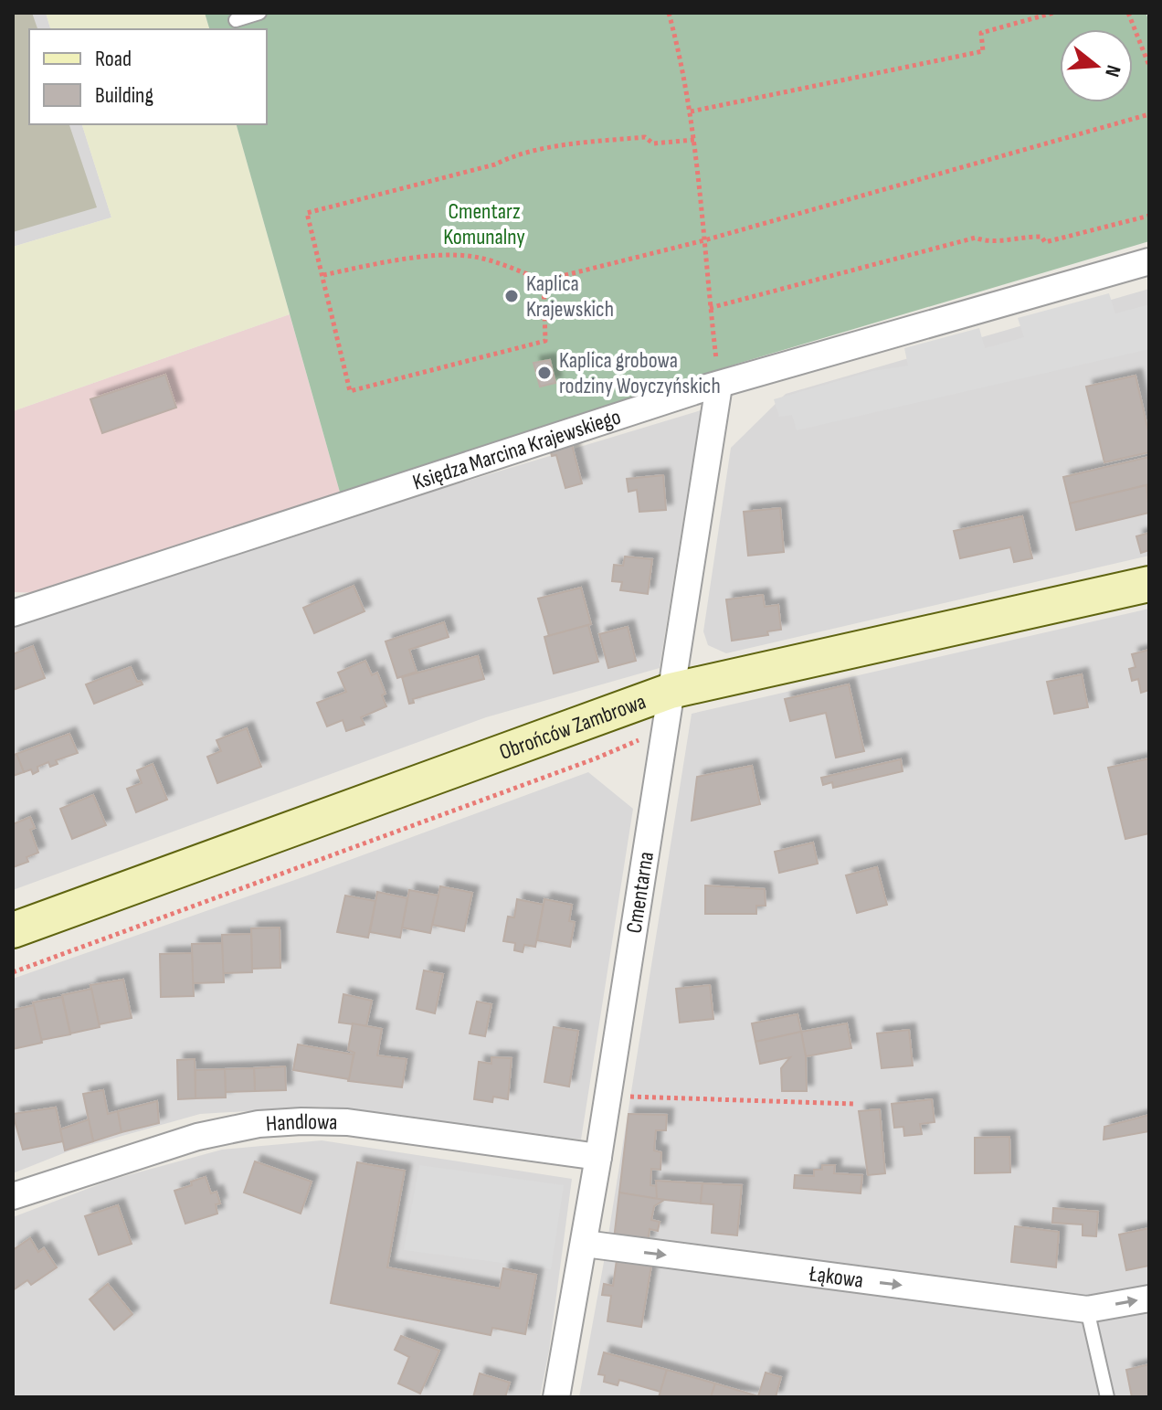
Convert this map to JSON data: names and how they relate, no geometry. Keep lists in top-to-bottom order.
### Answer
{
  "streets": {
    "street": [
      "Księdza Marcina Krajewskiego",
      "Obrońców Zambrowa",
      "Cmentarna",
      "Handlowa",
      "Łąkowa"
    ]
  },
  "crossings": [
    ["Księdza Marcina Krajewskiego", "Cmentarna"],
    ["Obrońców Zambrowa", "Cmentarna"],
    ["Cmentarna", "Handlowa"],
    ["Cmentarna", "Łąkowa"]
  ],
  "one_way": ["Łąkowa"],
  "parks": ["Cmentarz Komunalny"],
  "places": ["Kaplica Krajewskich", "Kaplica grobowa rodziny Woyczyńskich"],
  "legend": ["Road", "Building"],
  "north": "right"
}
